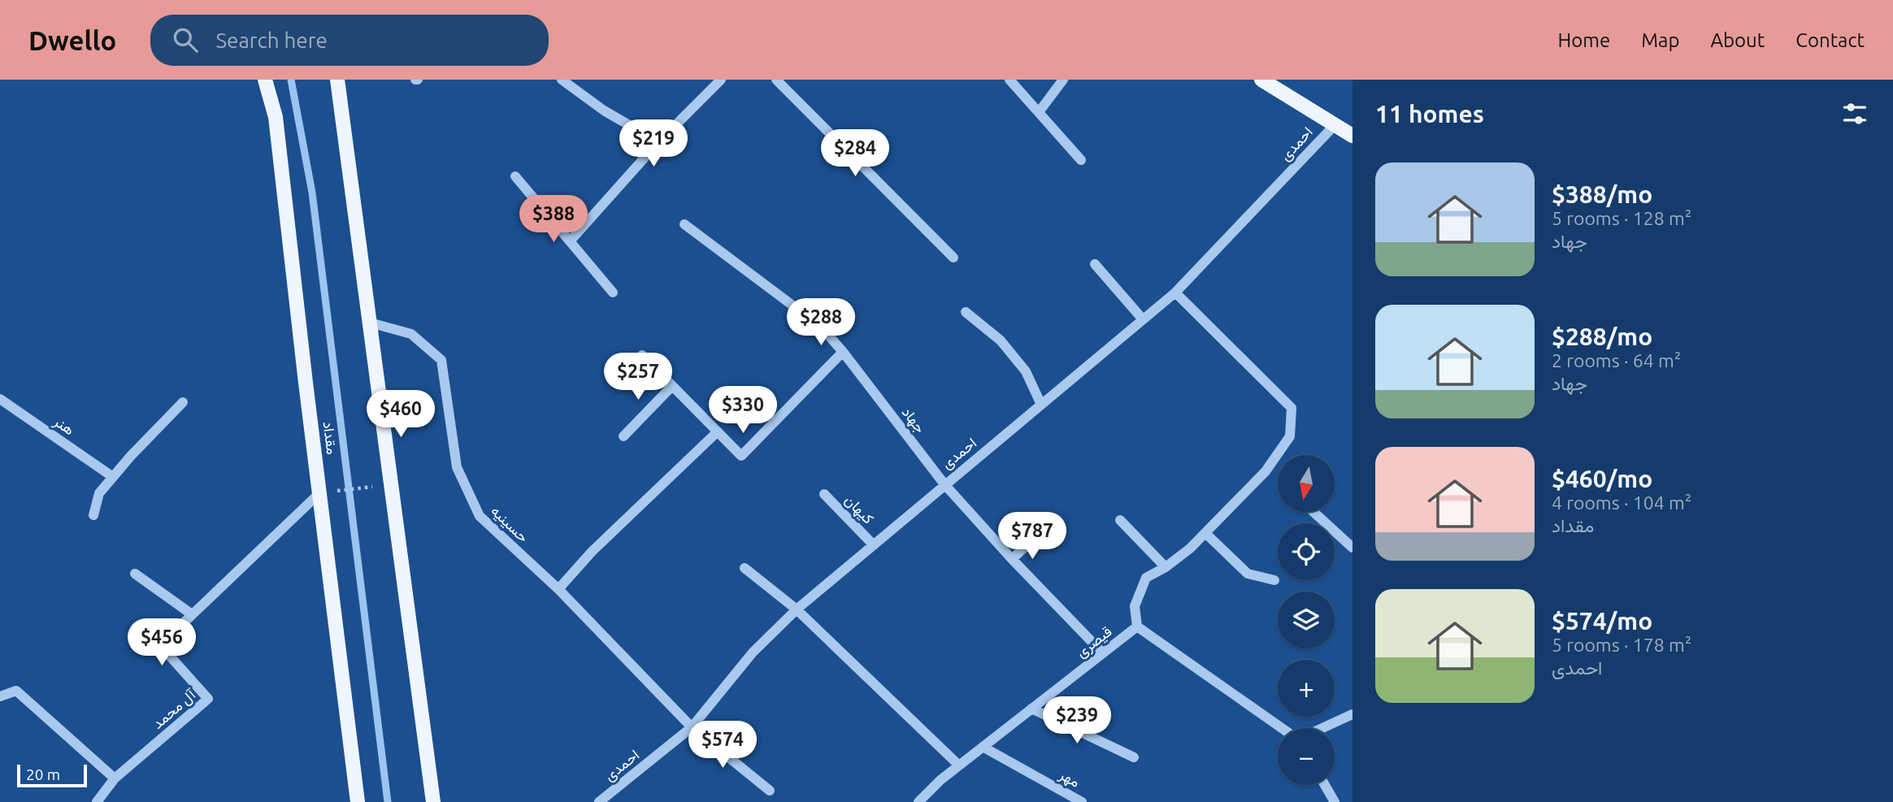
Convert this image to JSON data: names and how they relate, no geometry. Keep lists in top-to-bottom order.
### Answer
{
  "streets": {
    "main road": ["مقداد"],
    "street": [
      "احمدی",
      "جهاد",
      "هنر",
      "کیهان",
      "حسینیه",
      "قیصری",
      "آل محمد",
      "مهر"
    ]
  },
  "crossings": [
    ["احمدی", "جهاد"],
    ["احمدی", "کیهان"],
    ["احمدی", "حسینیه"],
    ["جهاد", "قیصری"],
    ["مقداد", "آل محمد"],
    ["قیصری", "مهر"]
  ],
  "scale_bar": "20 m",
  "north": "bottom",
  "page": {
    "header": "Dwello",
    "search": "Search here",
    "nav": [
      "Home",
      "Map",
      "About",
      "Contact"
    ],
    "heading": "11 homes",
    "price": [
      "$219",
      "$284",
      "$388",
      "$288",
      "$257",
      "$330",
      "$460",
      "$787",
      "$456",
      "$239",
      "$574"
    ],
    "list": [
      {
        "name": "$388/mo",
        "note": "5 rooms · 128 m² · جهاد"
      },
      {
        "name": "$288/mo",
        "note": "2 rooms · 64 m² · جهاد"
      },
      {
        "name": "$460/mo",
        "note": "4 rooms · 104 m² · مقداد"
      },
      {
        "name": "$574/mo",
        "note": "5 rooms · 178 m² · احمدی"
      }
    ],
    "map_buttons": ["+", "−"],
    "scale": "20 m"
  }
}
